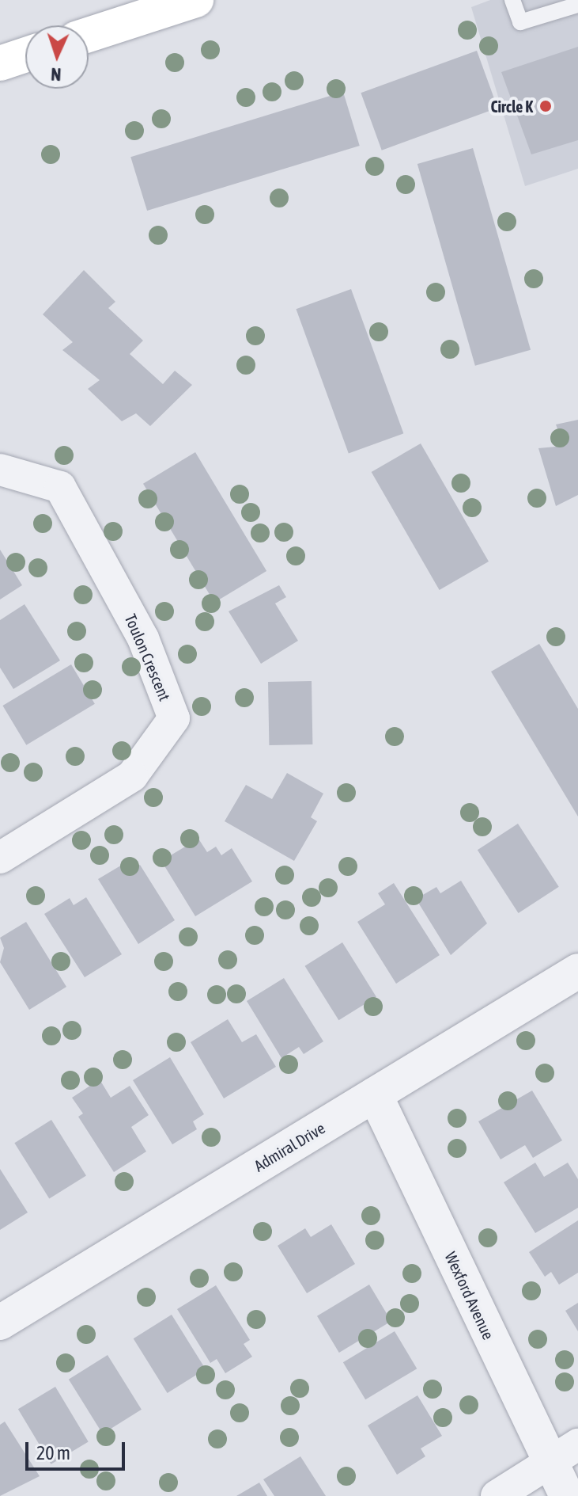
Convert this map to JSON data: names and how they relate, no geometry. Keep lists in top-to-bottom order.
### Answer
{
  "streets": {
    "street": ["Toulon Crescent", "Admiral Drive", "Wexford Avenue"]
  },
  "crossings": [
    ["Admiral Drive", "Wexford Avenue"]
  ],
  "places": ["Circle K"],
  "scale_bar": "20 m",
  "north": "bottom"
}
